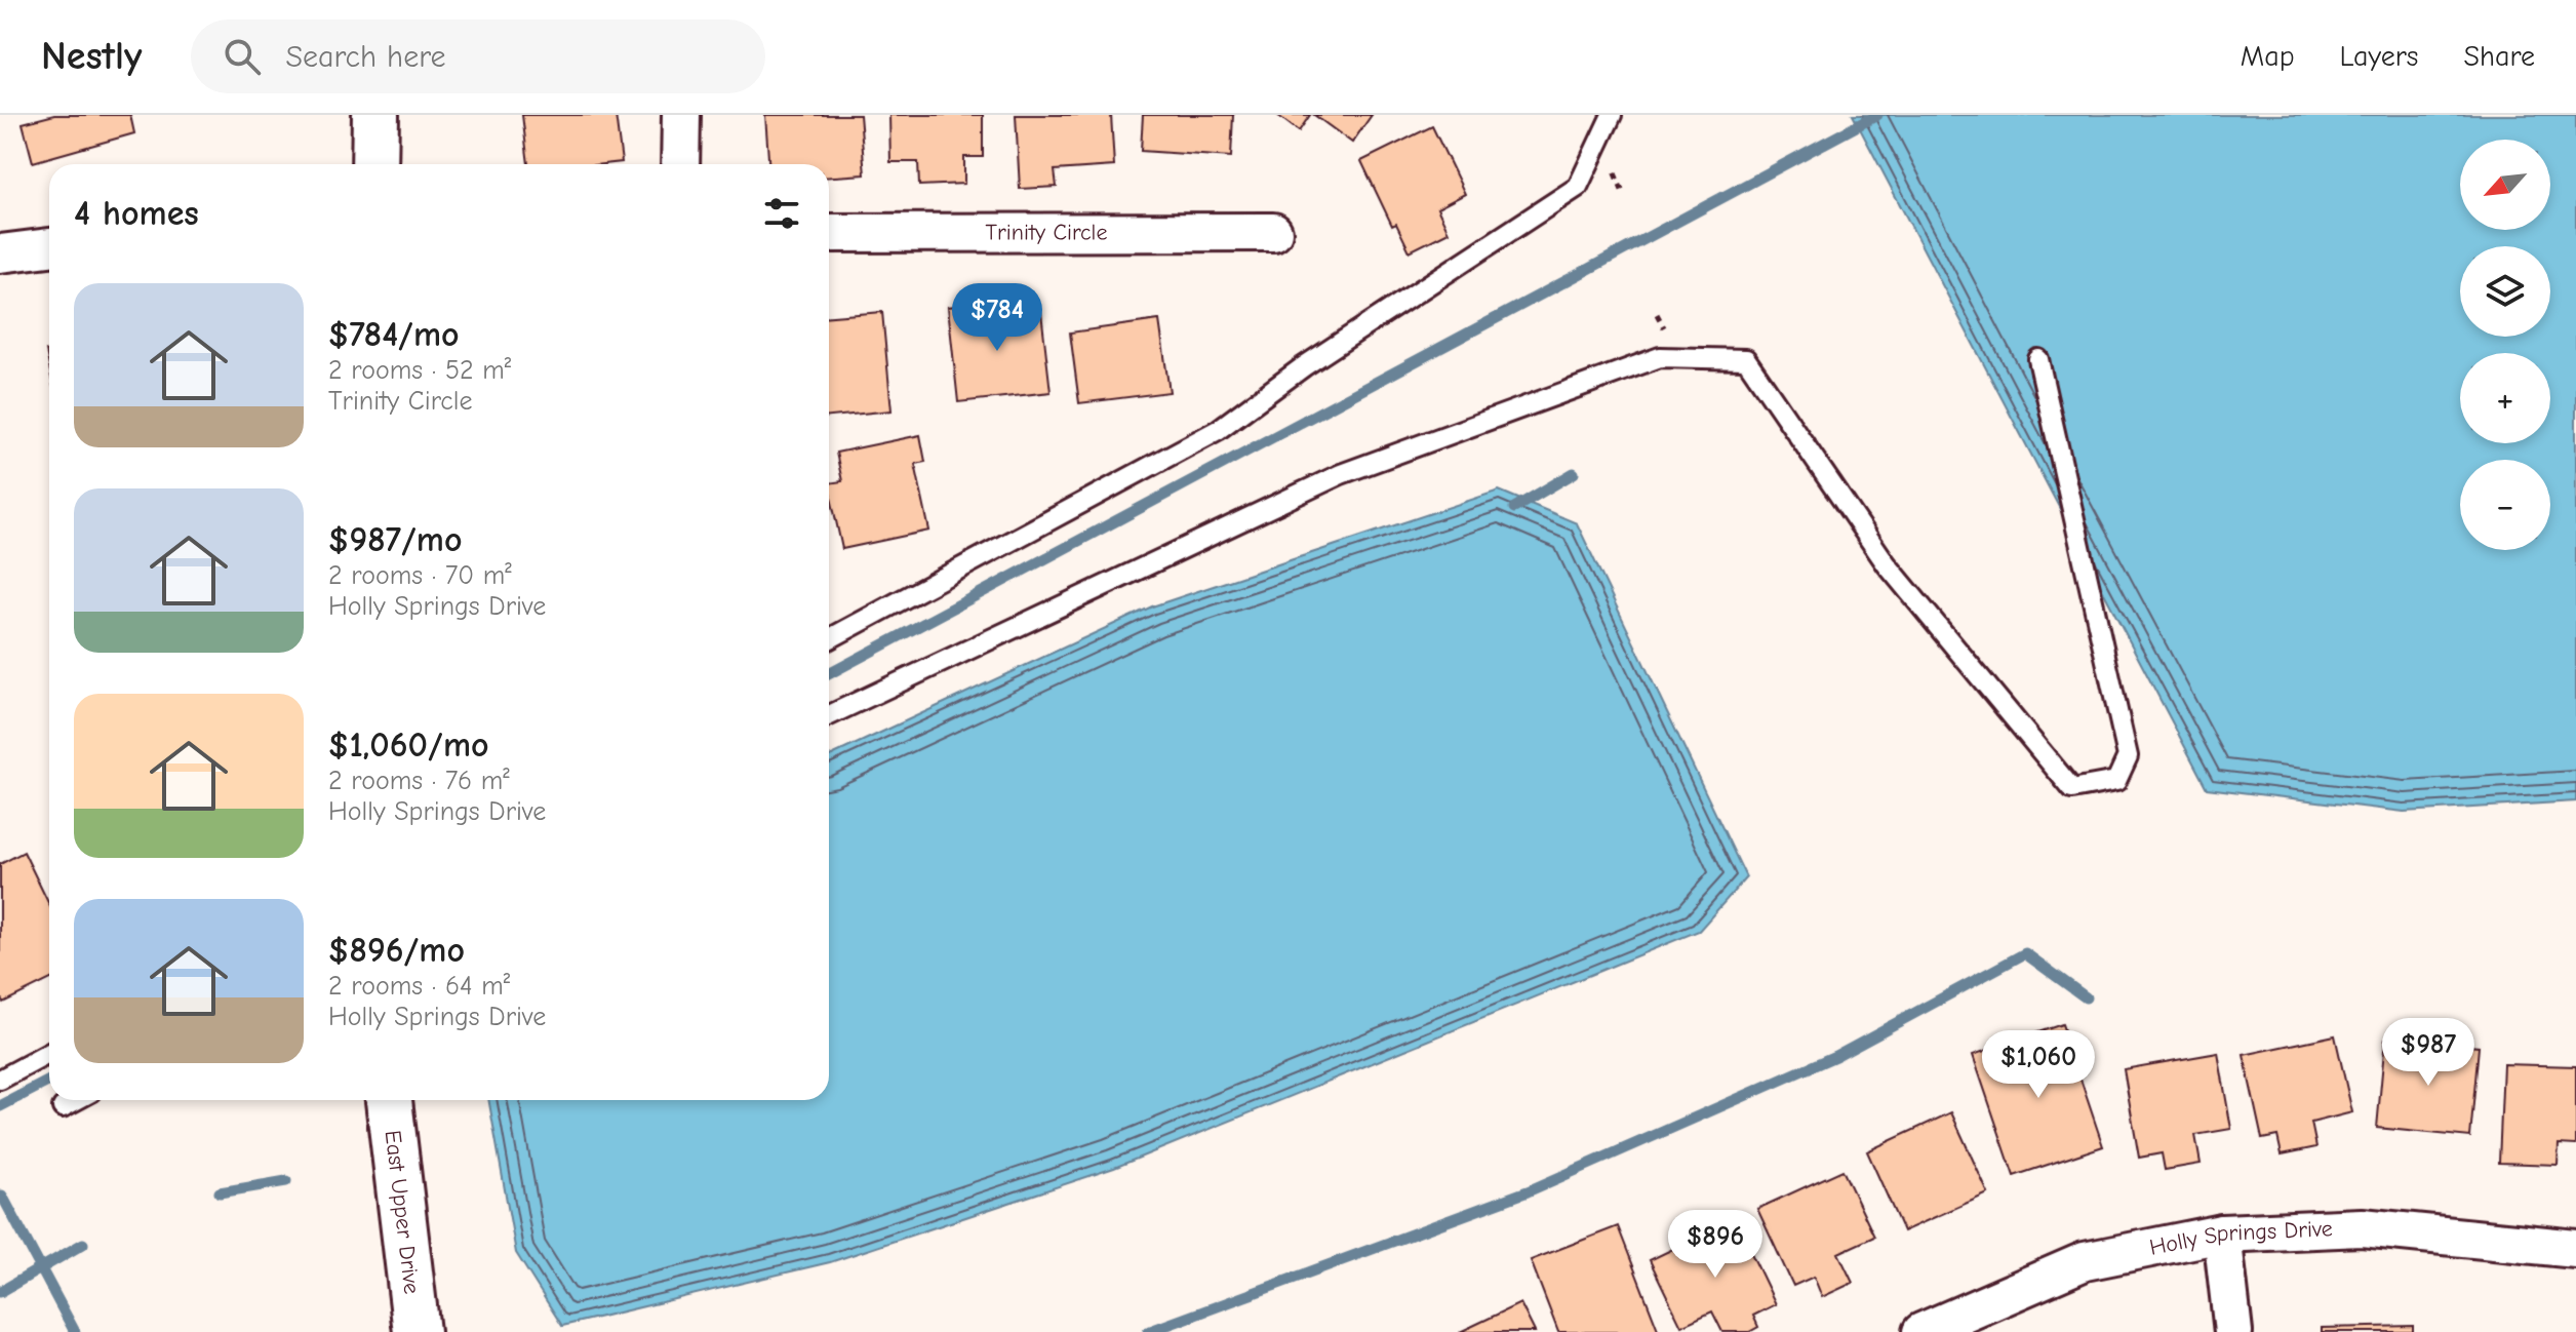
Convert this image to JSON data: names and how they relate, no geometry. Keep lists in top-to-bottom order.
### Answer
{
  "streets": {
    "main road": ["East Upper Drive"],
    "street": ["Trinity Circle", "Holly Springs Drive"]
  },
  "north": "bottom left",
  "page": {
    "header": "Nestly",
    "search": "Search here",
    "nav": ["Map", "Layers", "Share"],
    "map_buttons": ["+", "−"],
    "heading": "4 homes",
    "list": [
      {
        "name": "$784/mo",
        "note": "2 rooms · 52 m² · Trinity Circle"
      },
      {
        "name": "$987/mo",
        "note": "2 rooms · 70 m² · Holly Springs Drive"
      },
      {
        "name": "$1,060/mo",
        "note": "2 rooms · 76 m² · Holly Springs Drive"
      },
      {
        "name": "$896/mo",
        "note": "2 rooms · 64 m² · Holly Springs Drive"
      }
    ],
    "price": [
      "$784",
      "$987",
      "$1,060",
      "$896"
    ]
  }
}
